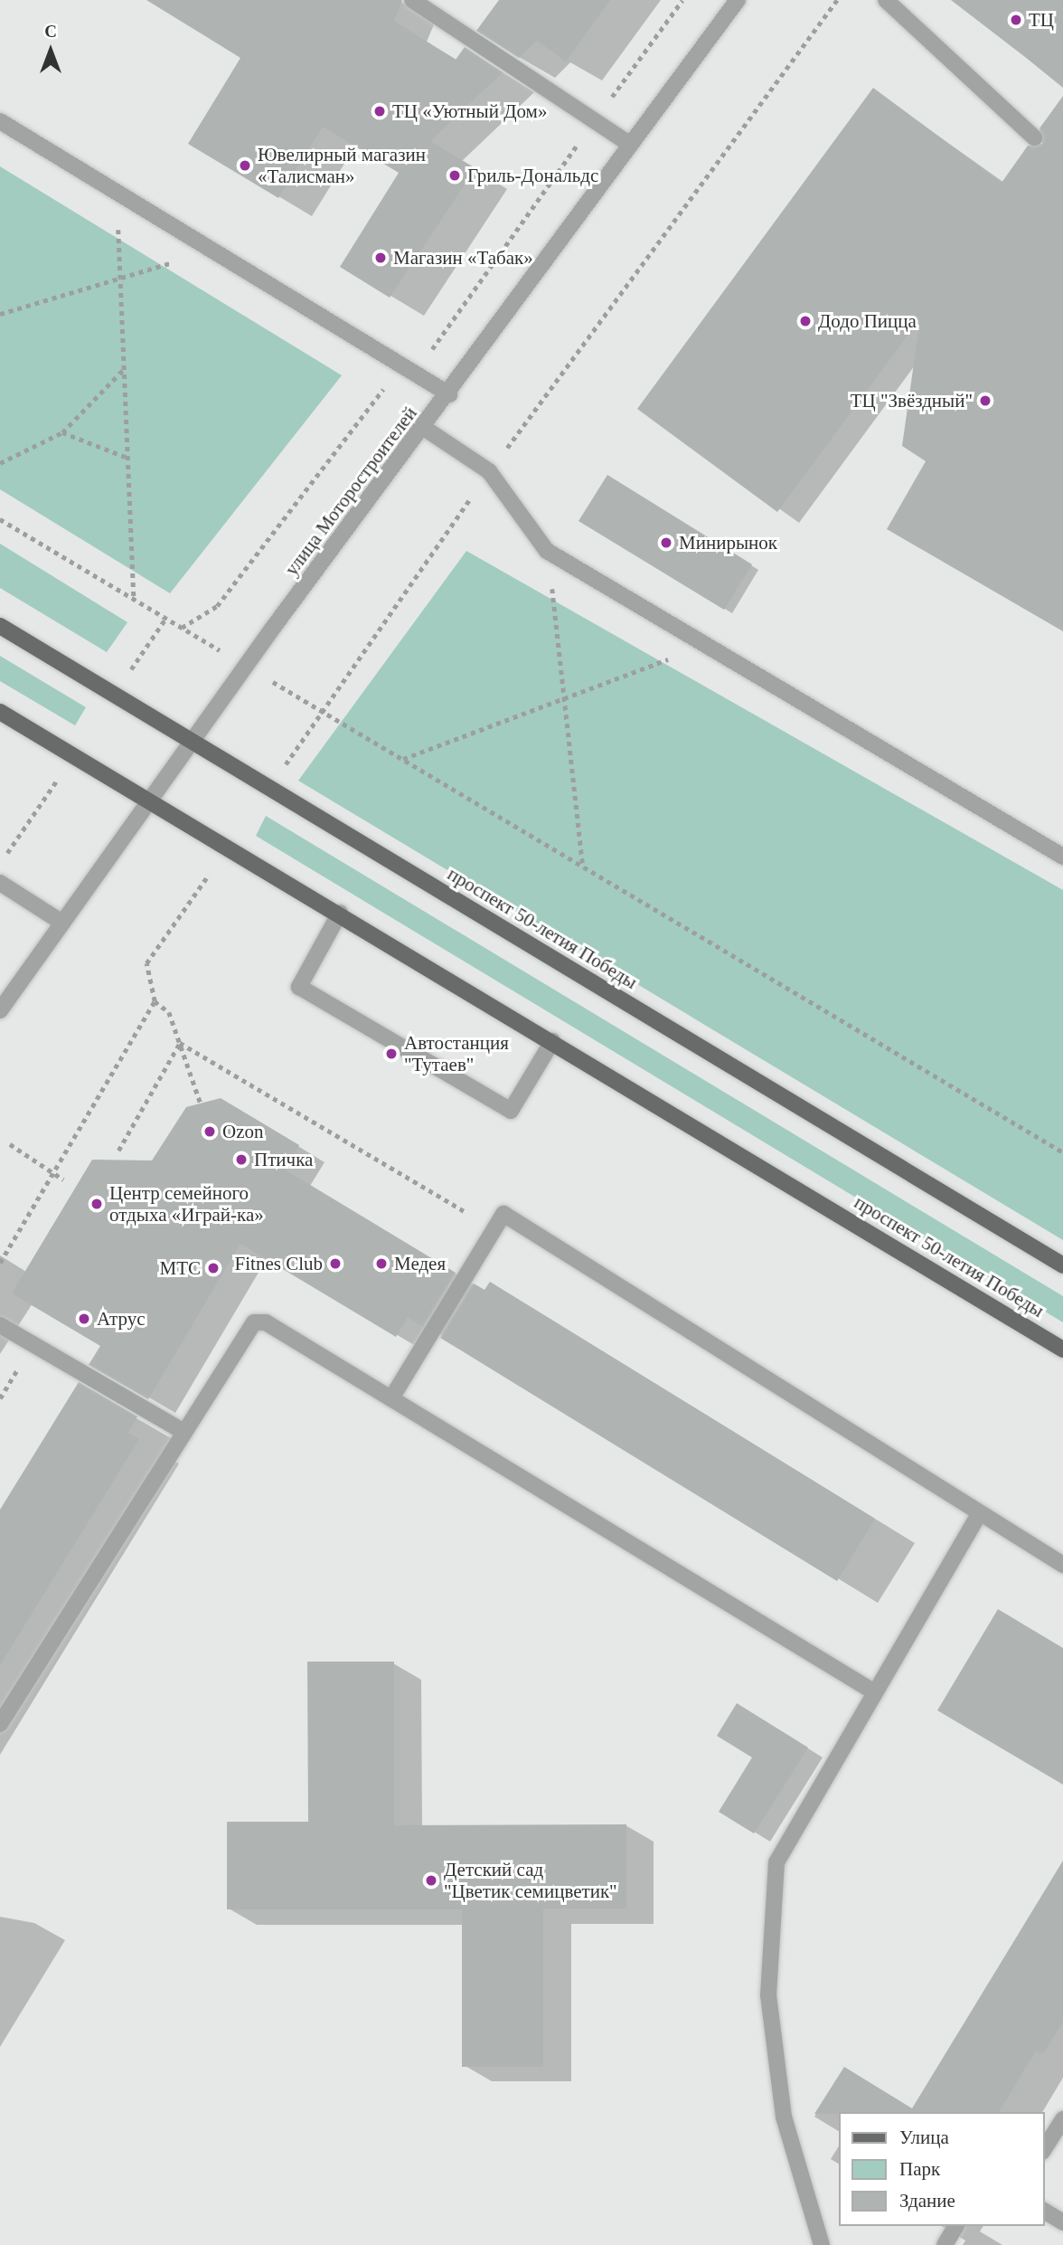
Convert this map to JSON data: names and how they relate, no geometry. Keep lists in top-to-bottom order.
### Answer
{
  "streets": {
    "main road": ["проспект 50-летия Победы"],
    "street": ["улица Моторостроителей"]
  },
  "crossings": [
    ["улица Моторостроителей", "проспект 50-летия Победы"]
  ],
  "places": [
    "ТЦ",
    "ТЦ «Уютный Дом»",
    "Ювелирный магазин «Талисман»",
    "Гриль-Дональдс",
    "Магазин «Табак»",
    "Додо Пицца",
    "ТЦ \"Звёздный\"",
    "Минирынок",
    "Автостанция \"Тутаев\"",
    "Ozon",
    "Птичка",
    "Центр семейного отдыха «Играй-ка»",
    "Fitnes Club",
    "Медея",
    "МТС",
    "Атрус",
    "Детский сад \"Цветик семицветик\""
  ],
  "legend": ["Улица", "Парк", "Здание"],
  "north": "top"
}
